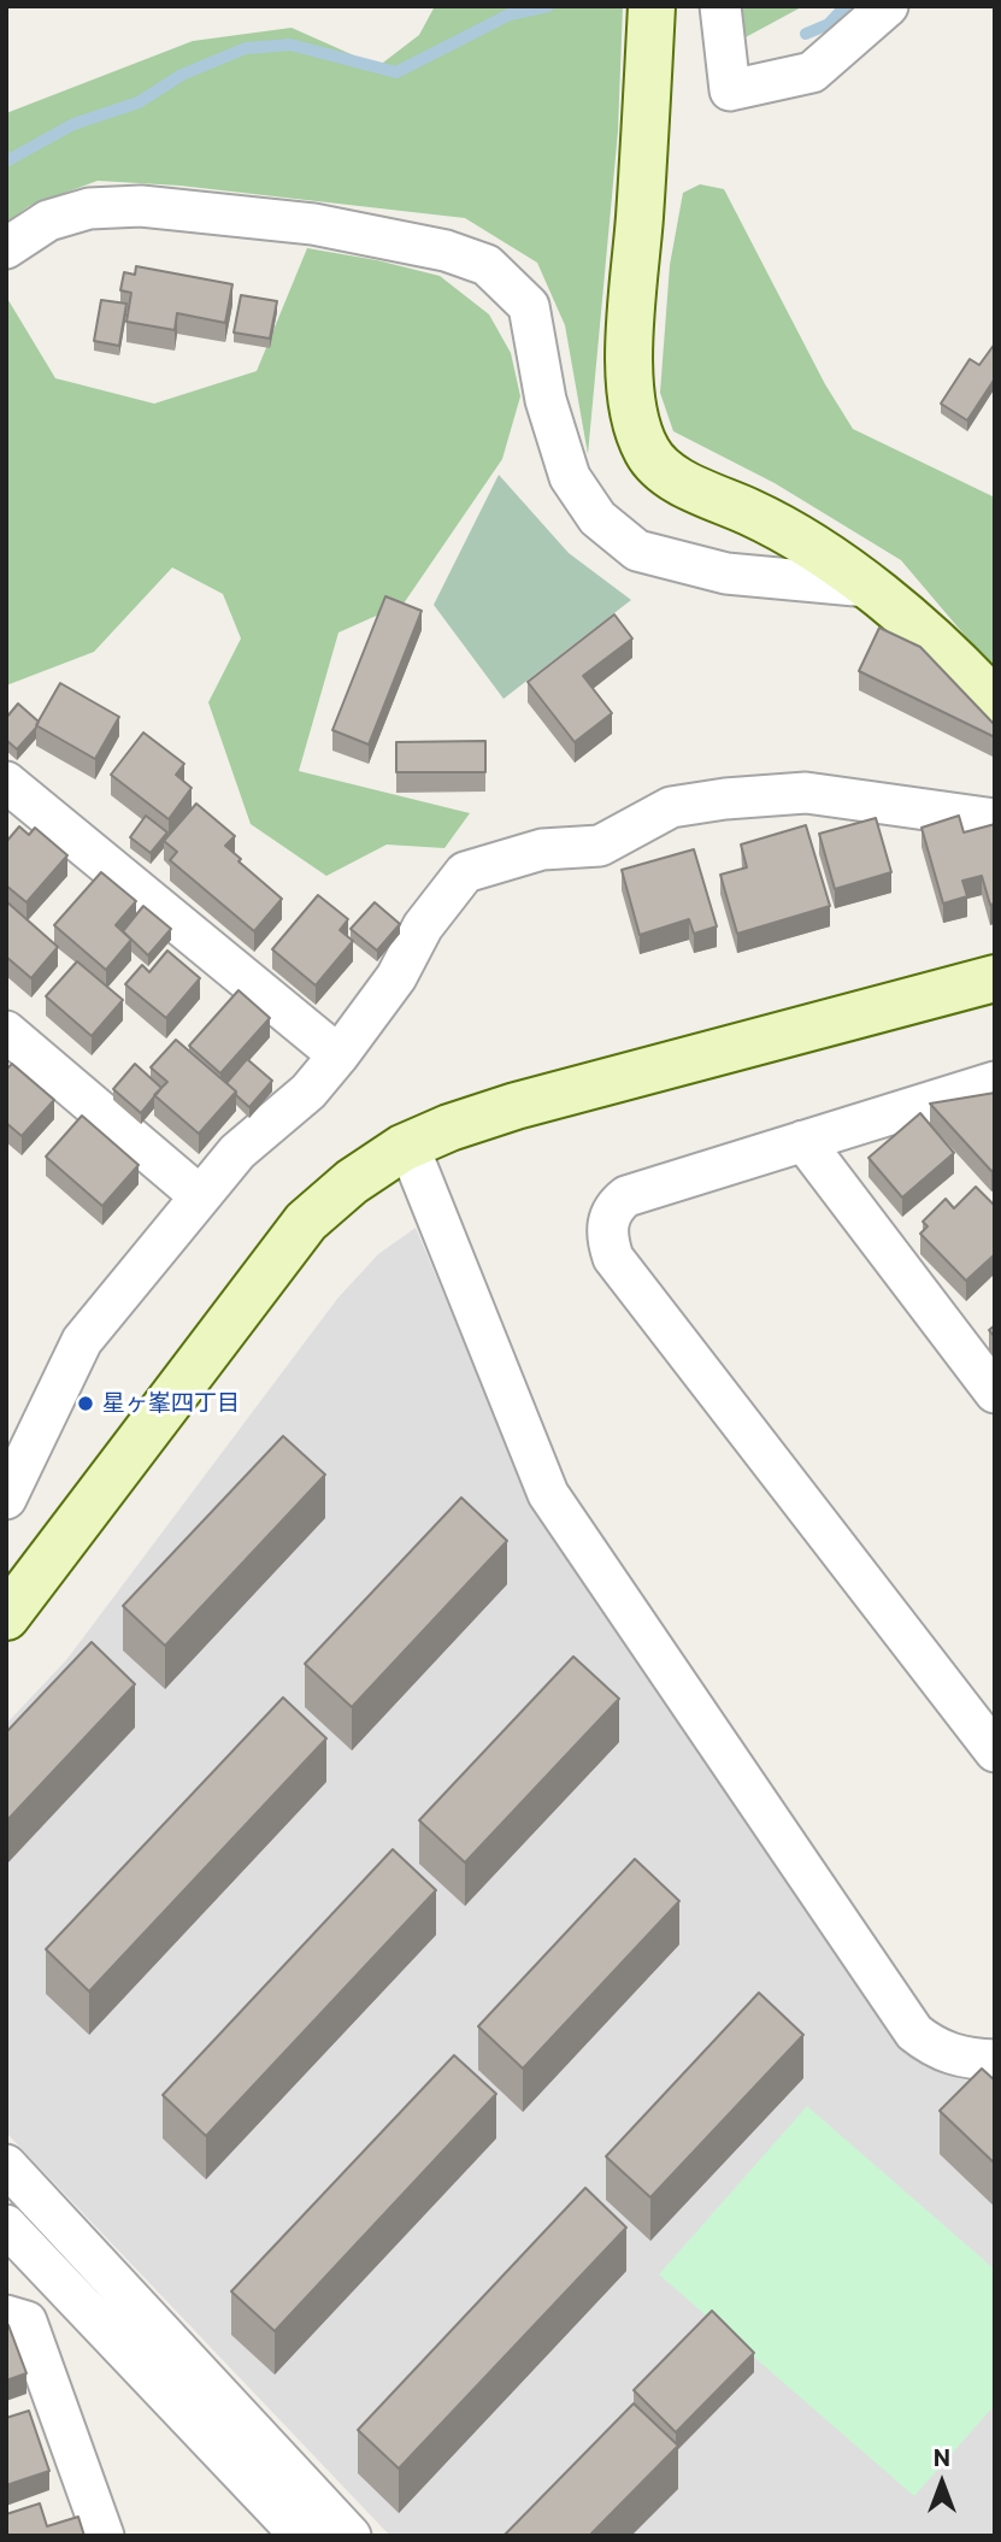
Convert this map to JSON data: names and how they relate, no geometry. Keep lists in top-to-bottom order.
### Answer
{
  "places": ["星ヶ峯四丁目"],
  "north": "top"
}
